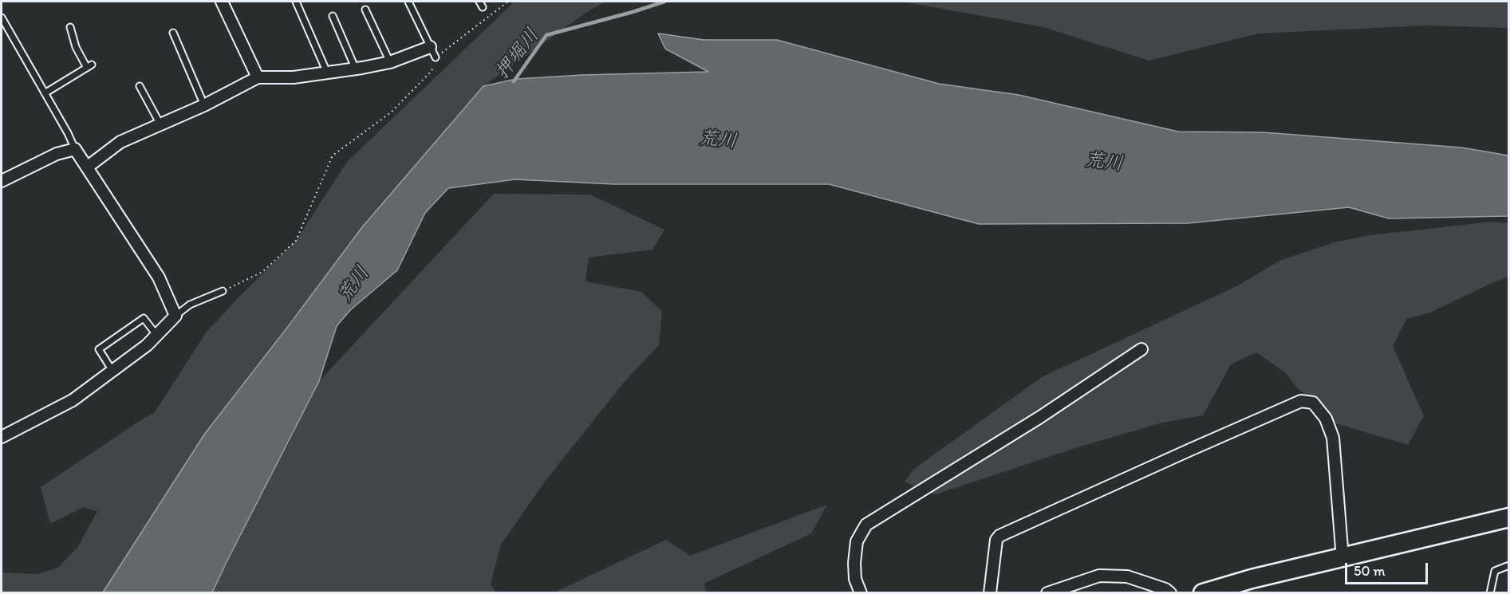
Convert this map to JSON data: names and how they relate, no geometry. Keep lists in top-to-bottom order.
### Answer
{
  "water": ["押堀川", "荒川"],
  "scale_bar": "50 m"
}
